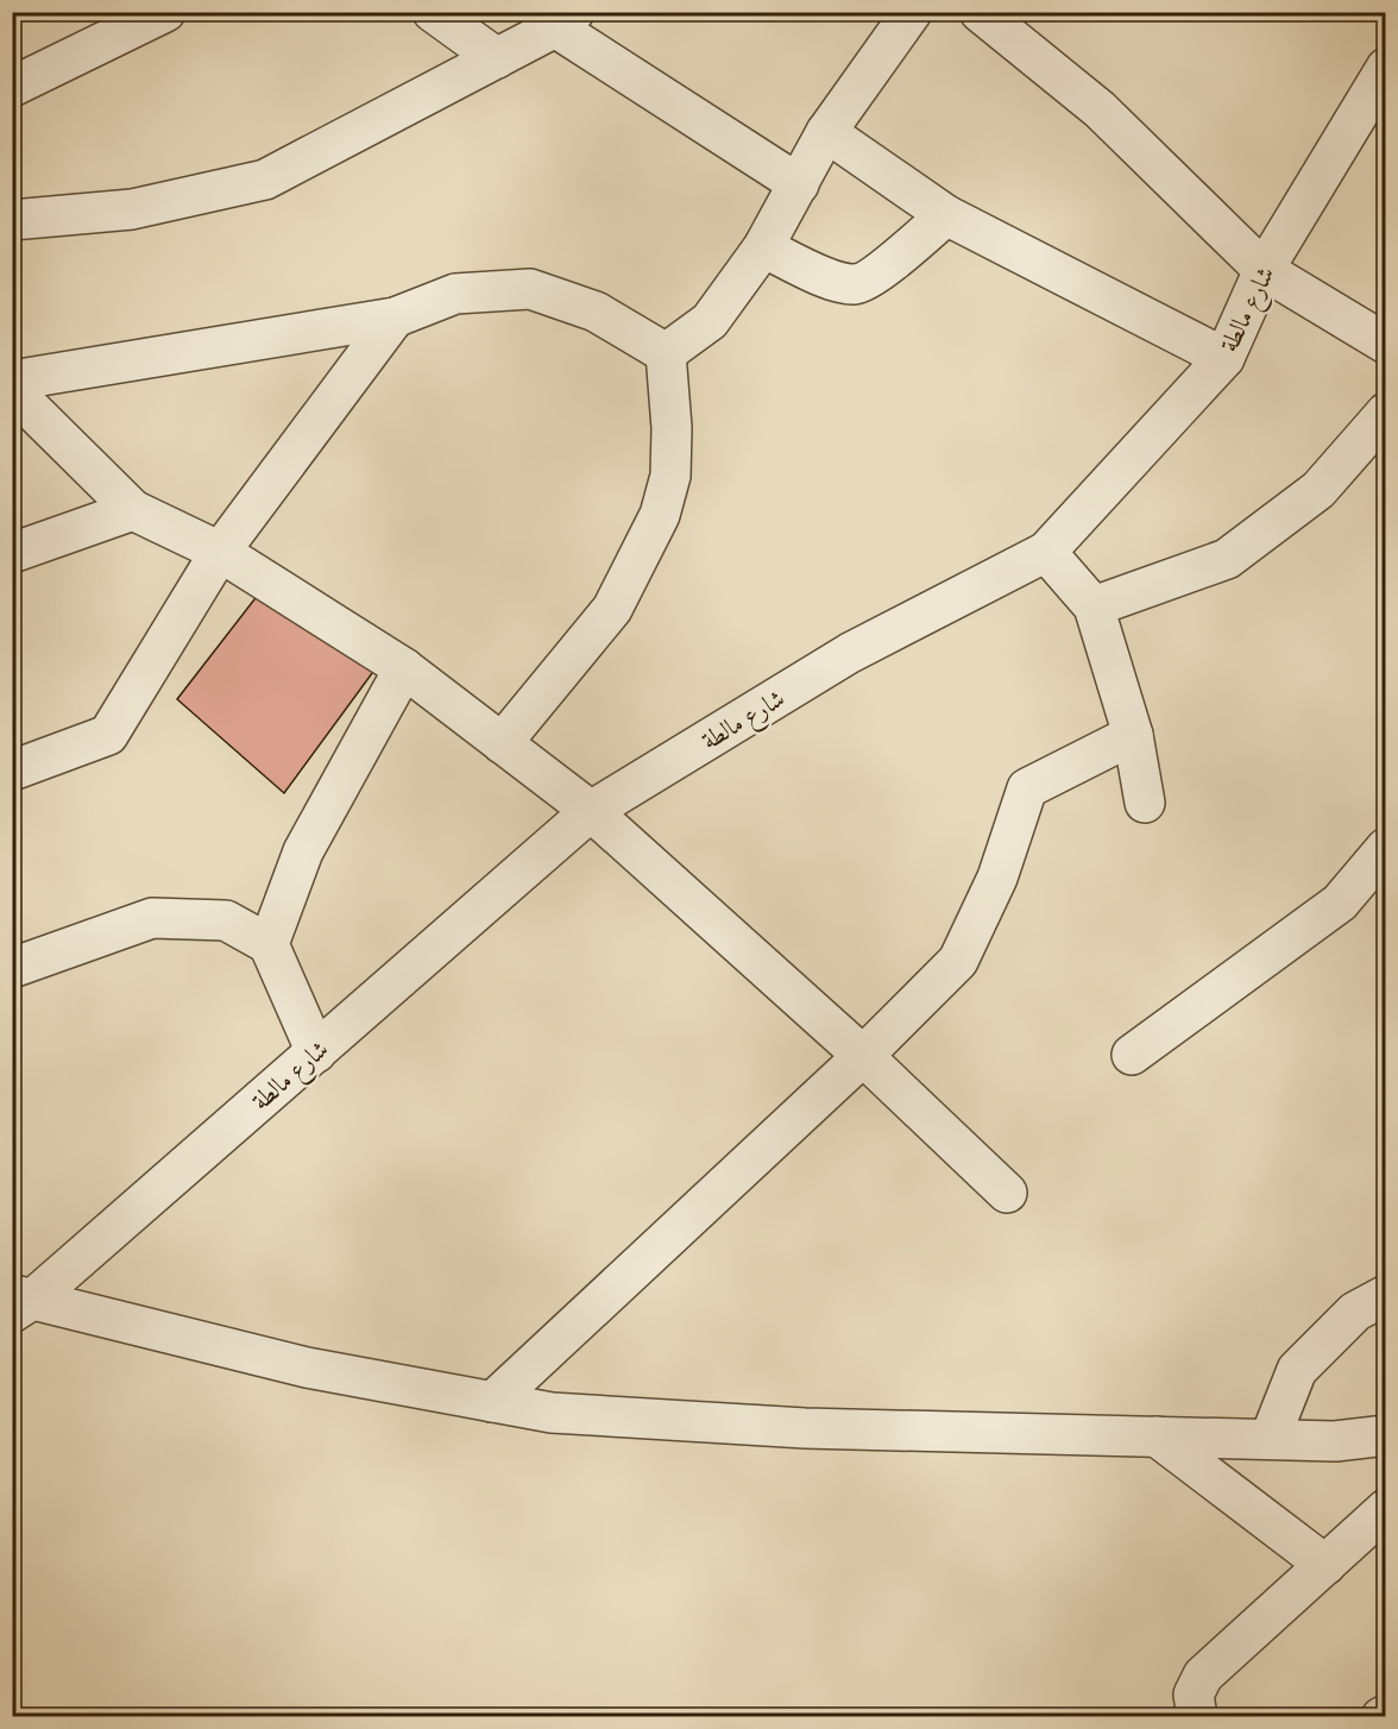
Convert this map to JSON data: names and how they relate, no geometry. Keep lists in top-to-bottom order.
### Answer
{
  "streets": {
    "street": ["شارع مالطة"]
  }
}
